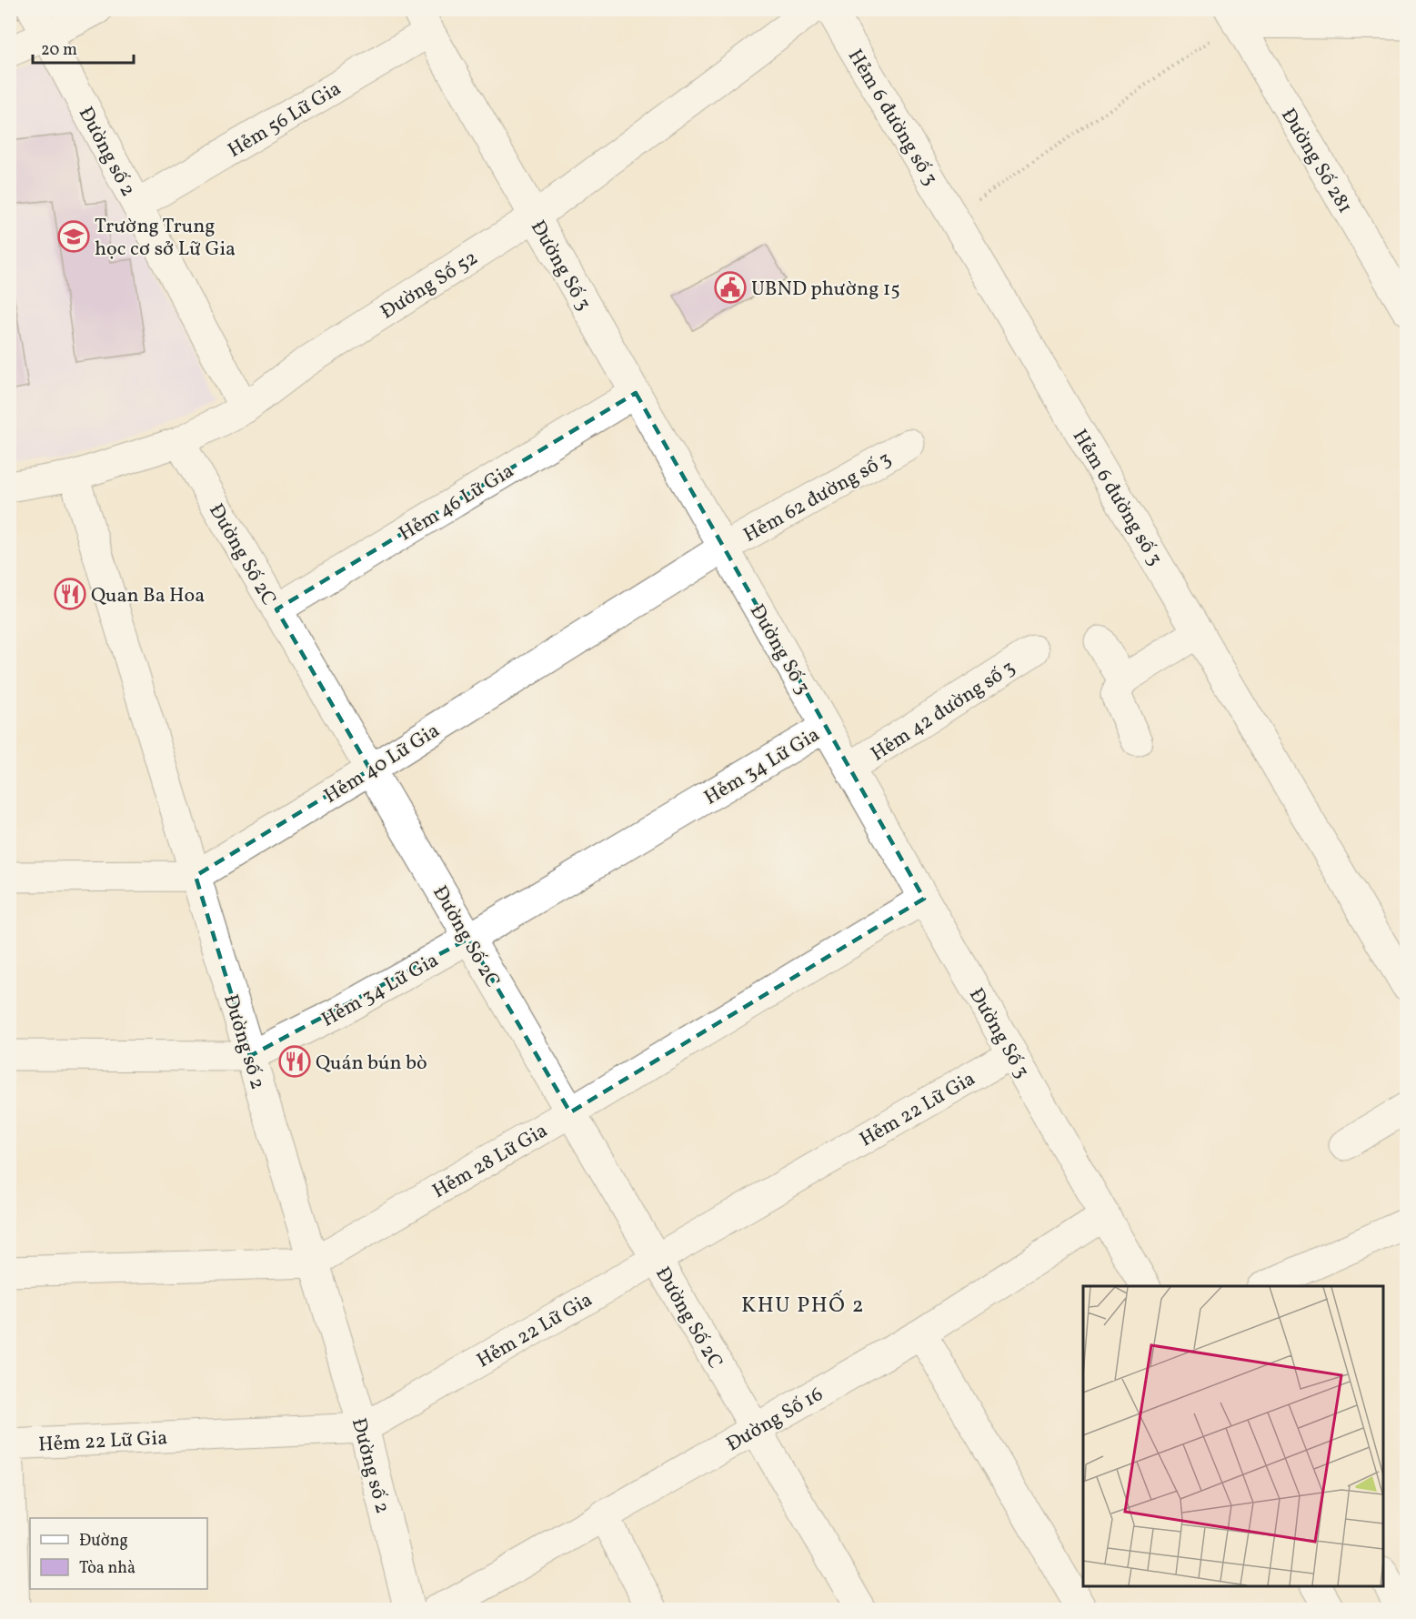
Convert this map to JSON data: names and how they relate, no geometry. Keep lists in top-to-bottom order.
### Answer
{
  "streets": {
    "street": [
      "Hẻm 6 đường số 3",
      "Hẻm 56 Lữ Gia",
      "Đường số 2",
      "Đường Số 281",
      "Đường Số 3",
      "Đường Số 52",
      "Hẻm 62 đường số 3",
      "Hẻm 46 Lữ Gia",
      "Đường Số 2C",
      "Hẻm 42 đường số 3",
      "Hẻm 40 Lữ Gia",
      "Hẻm 34 Lữ Gia",
      "Hẻm 22 Lữ Gia",
      "Hẻm 28 Lữ Gia",
      "Đường Số 16"
    ]
  },
  "crossings": [
    ["Hẻm 56 Lữ Gia", "Đường số 2"],
    ["Hẻm 56 Lữ Gia", "Đường Số 3"],
    ["Đường số 2", "Đường Số 52"],
    ["Đường số 2", "Hẻm 40 Lữ Gia"],
    ["Đường số 2", "Hẻm 34 Lữ Gia"],
    ["Đường số 2", "Hẻm 22 Lữ Gia"],
    ["Đường số 2", "Hẻm 28 Lữ Gia"],
    ["Đường Số 3", "Đường Số 52"],
    ["Đường Số 3", "Hẻm 62 đường số 3"],
    ["Đường Số 3", "Hẻm 46 Lữ Gia"],
    ["Đường Số 3", "Hẻm 42 đường số 3"],
    ["Đường Số 3", "Hẻm 40 Lữ Gia"],
    ["Đường Số 3", "Hẻm 34 Lữ Gia"],
    ["Đường Số 3", "Hẻm 22 Lữ Gia"],
    ["Đường Số 3", "Hẻm 28 Lữ Gia"],
    ["Đường Số 3", "Đường Số 16"],
    ["Đường Số 52", "Đường Số 2C"],
    ["Hẻm 62 đường số 3", "Hẻm 40 Lữ Gia"],
    ["Hẻm 46 Lữ Gia", "Đường Số 2C"],
    ["Đường Số 2C", "Hẻm 40 Lữ Gia"],
    ["Đường Số 2C", "Hẻm 34 Lữ Gia"],
    ["Đường Số 2C", "Hẻm 22 Lữ Gia"],
    ["Đường Số 2C", "Hẻm 28 Lữ Gia"],
    ["Đường Số 2C", "Đường Số 16"]
  ],
  "districts": ["KHU PHỐ 2"],
  "places": {
    "school or university": ["Trường Trung học cơ sở Lữ Gia"],
    "public building": ["UBND phường 15"],
    "restaurant": ["Quan Ba Hoa", "Quán bún bò"]
  },
  "legend": ["Đường", "Tòa nhà"],
  "scale_bar": "20 m"
}
